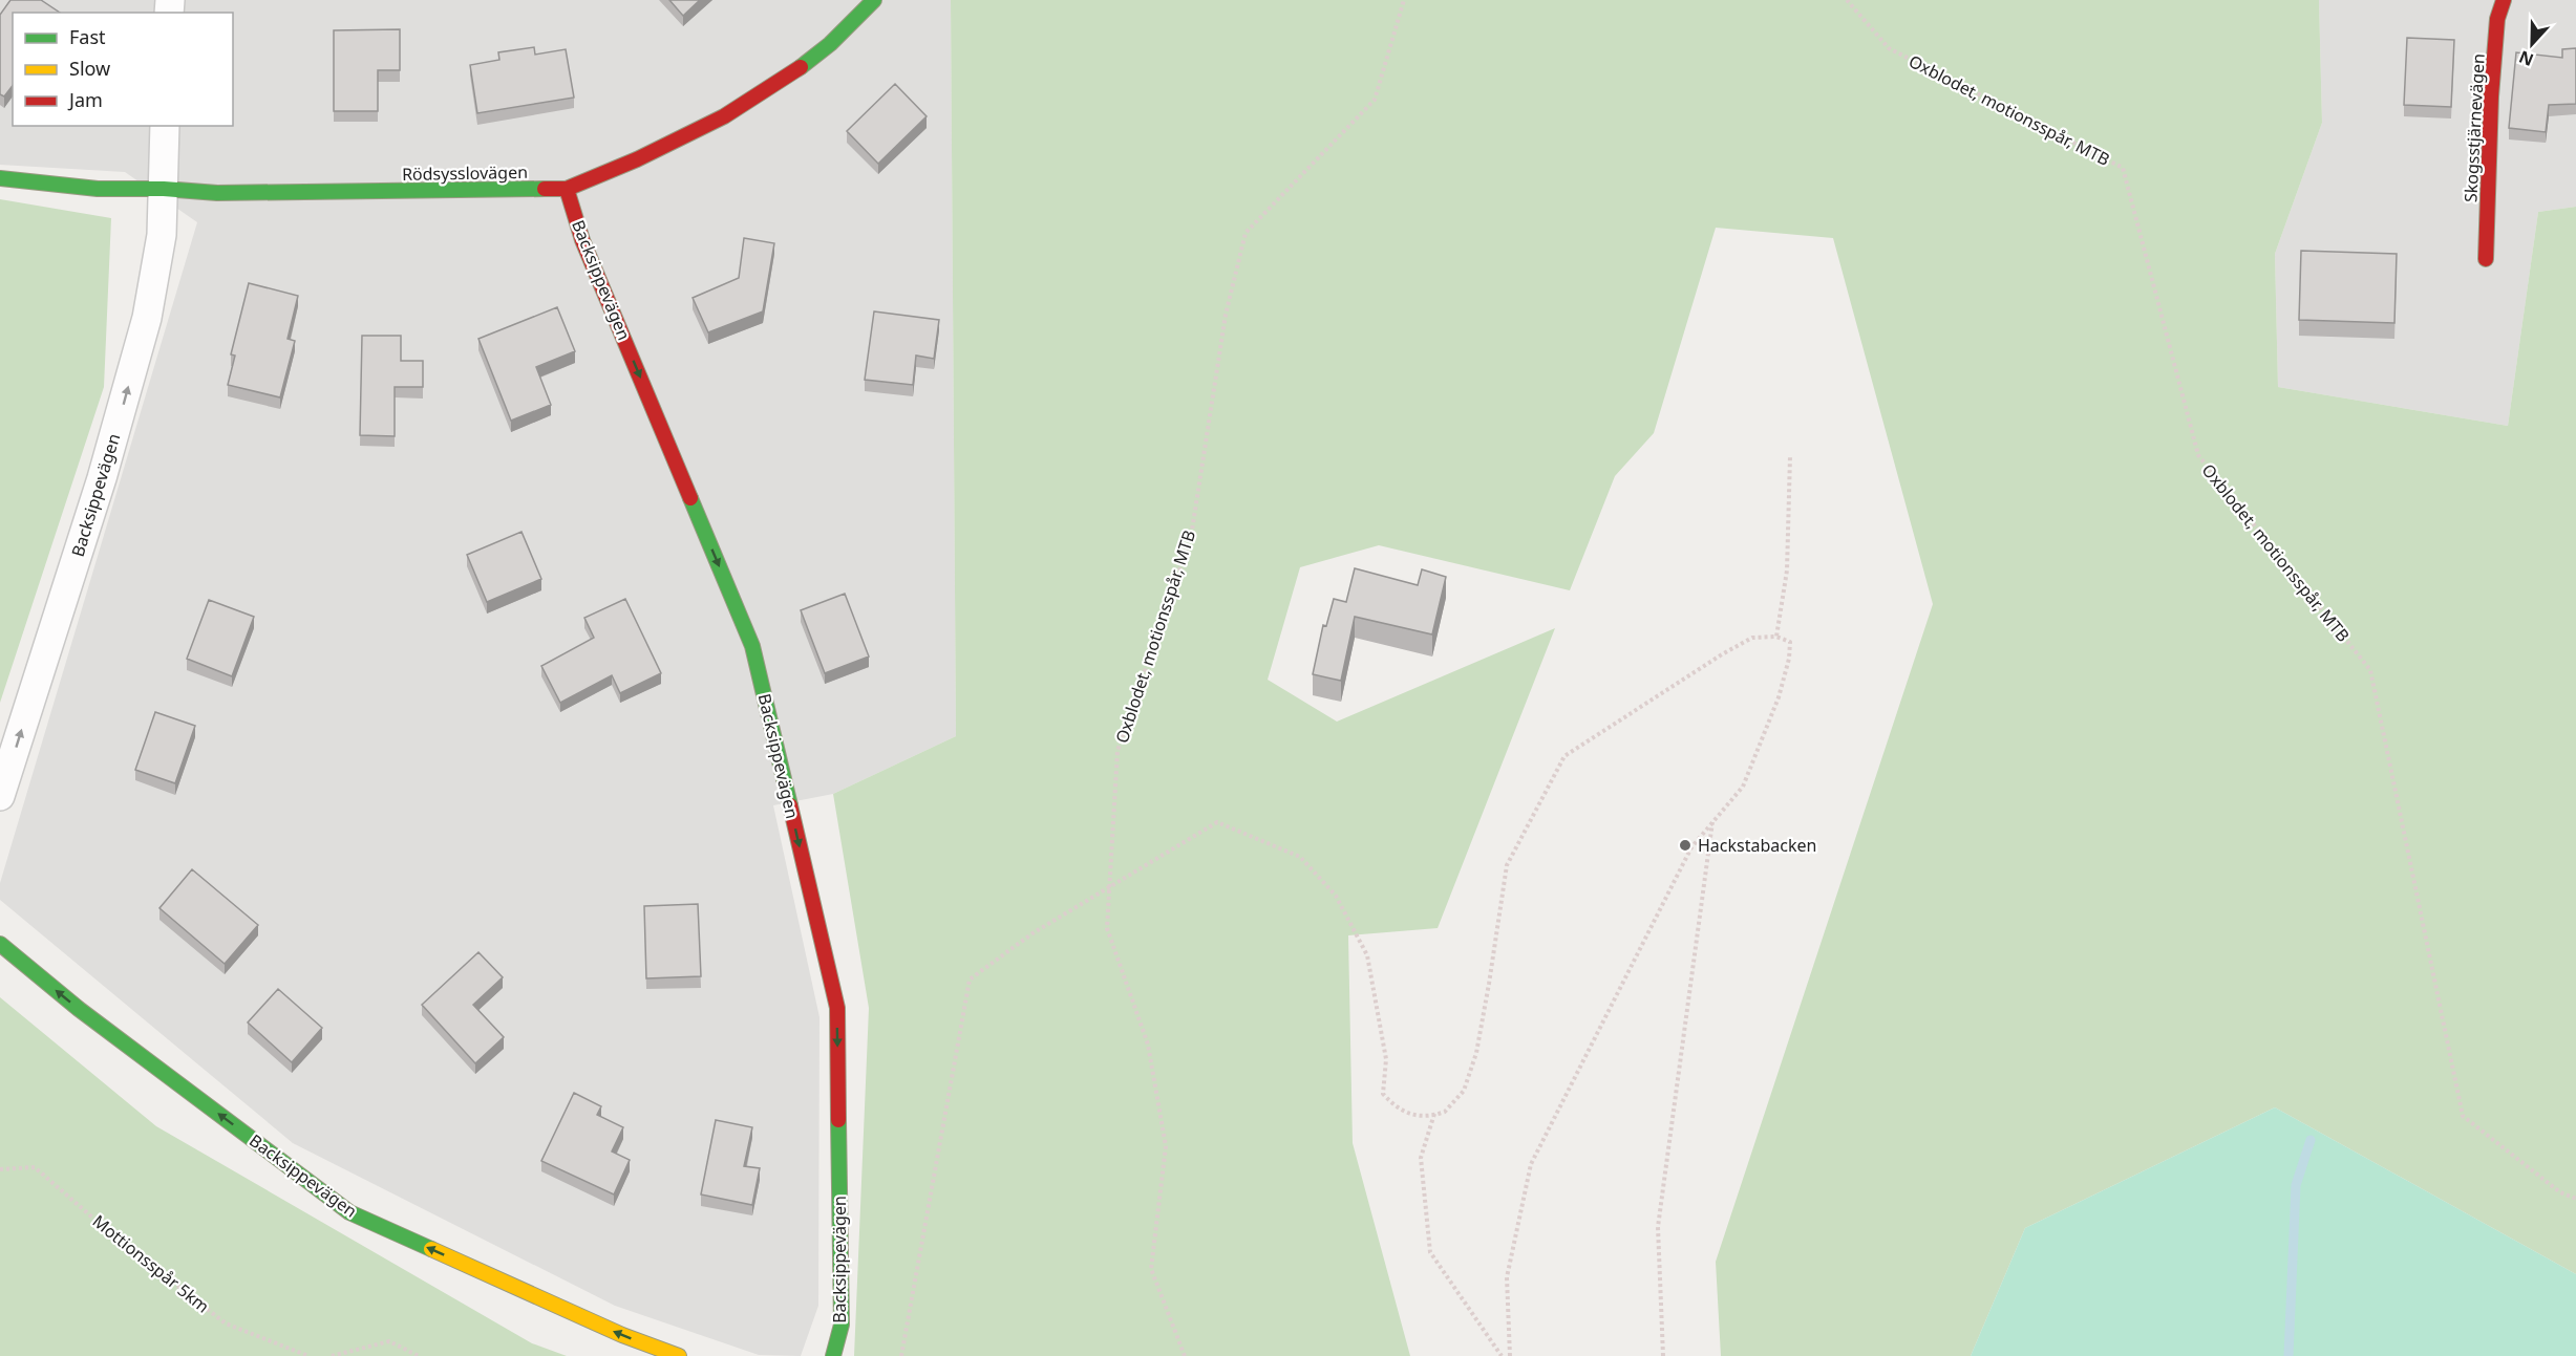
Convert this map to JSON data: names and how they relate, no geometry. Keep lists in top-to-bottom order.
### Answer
{
  "streets": {
    "street": ["Skogsstjärnevägen", "Rödsysslovägen", "Backsippevägen"],
    "path": ["Oxblodet, motionsspår, MTB", "Mottionsspår 5km"]
  },
  "crossings": [
    ["Rödsysslovägen", "Backsippevägen"]
  ],
  "places": ["Hackstabacken"],
  "legend": ["Fast", "Slow", "Jam"],
  "north": "bottom"
}
